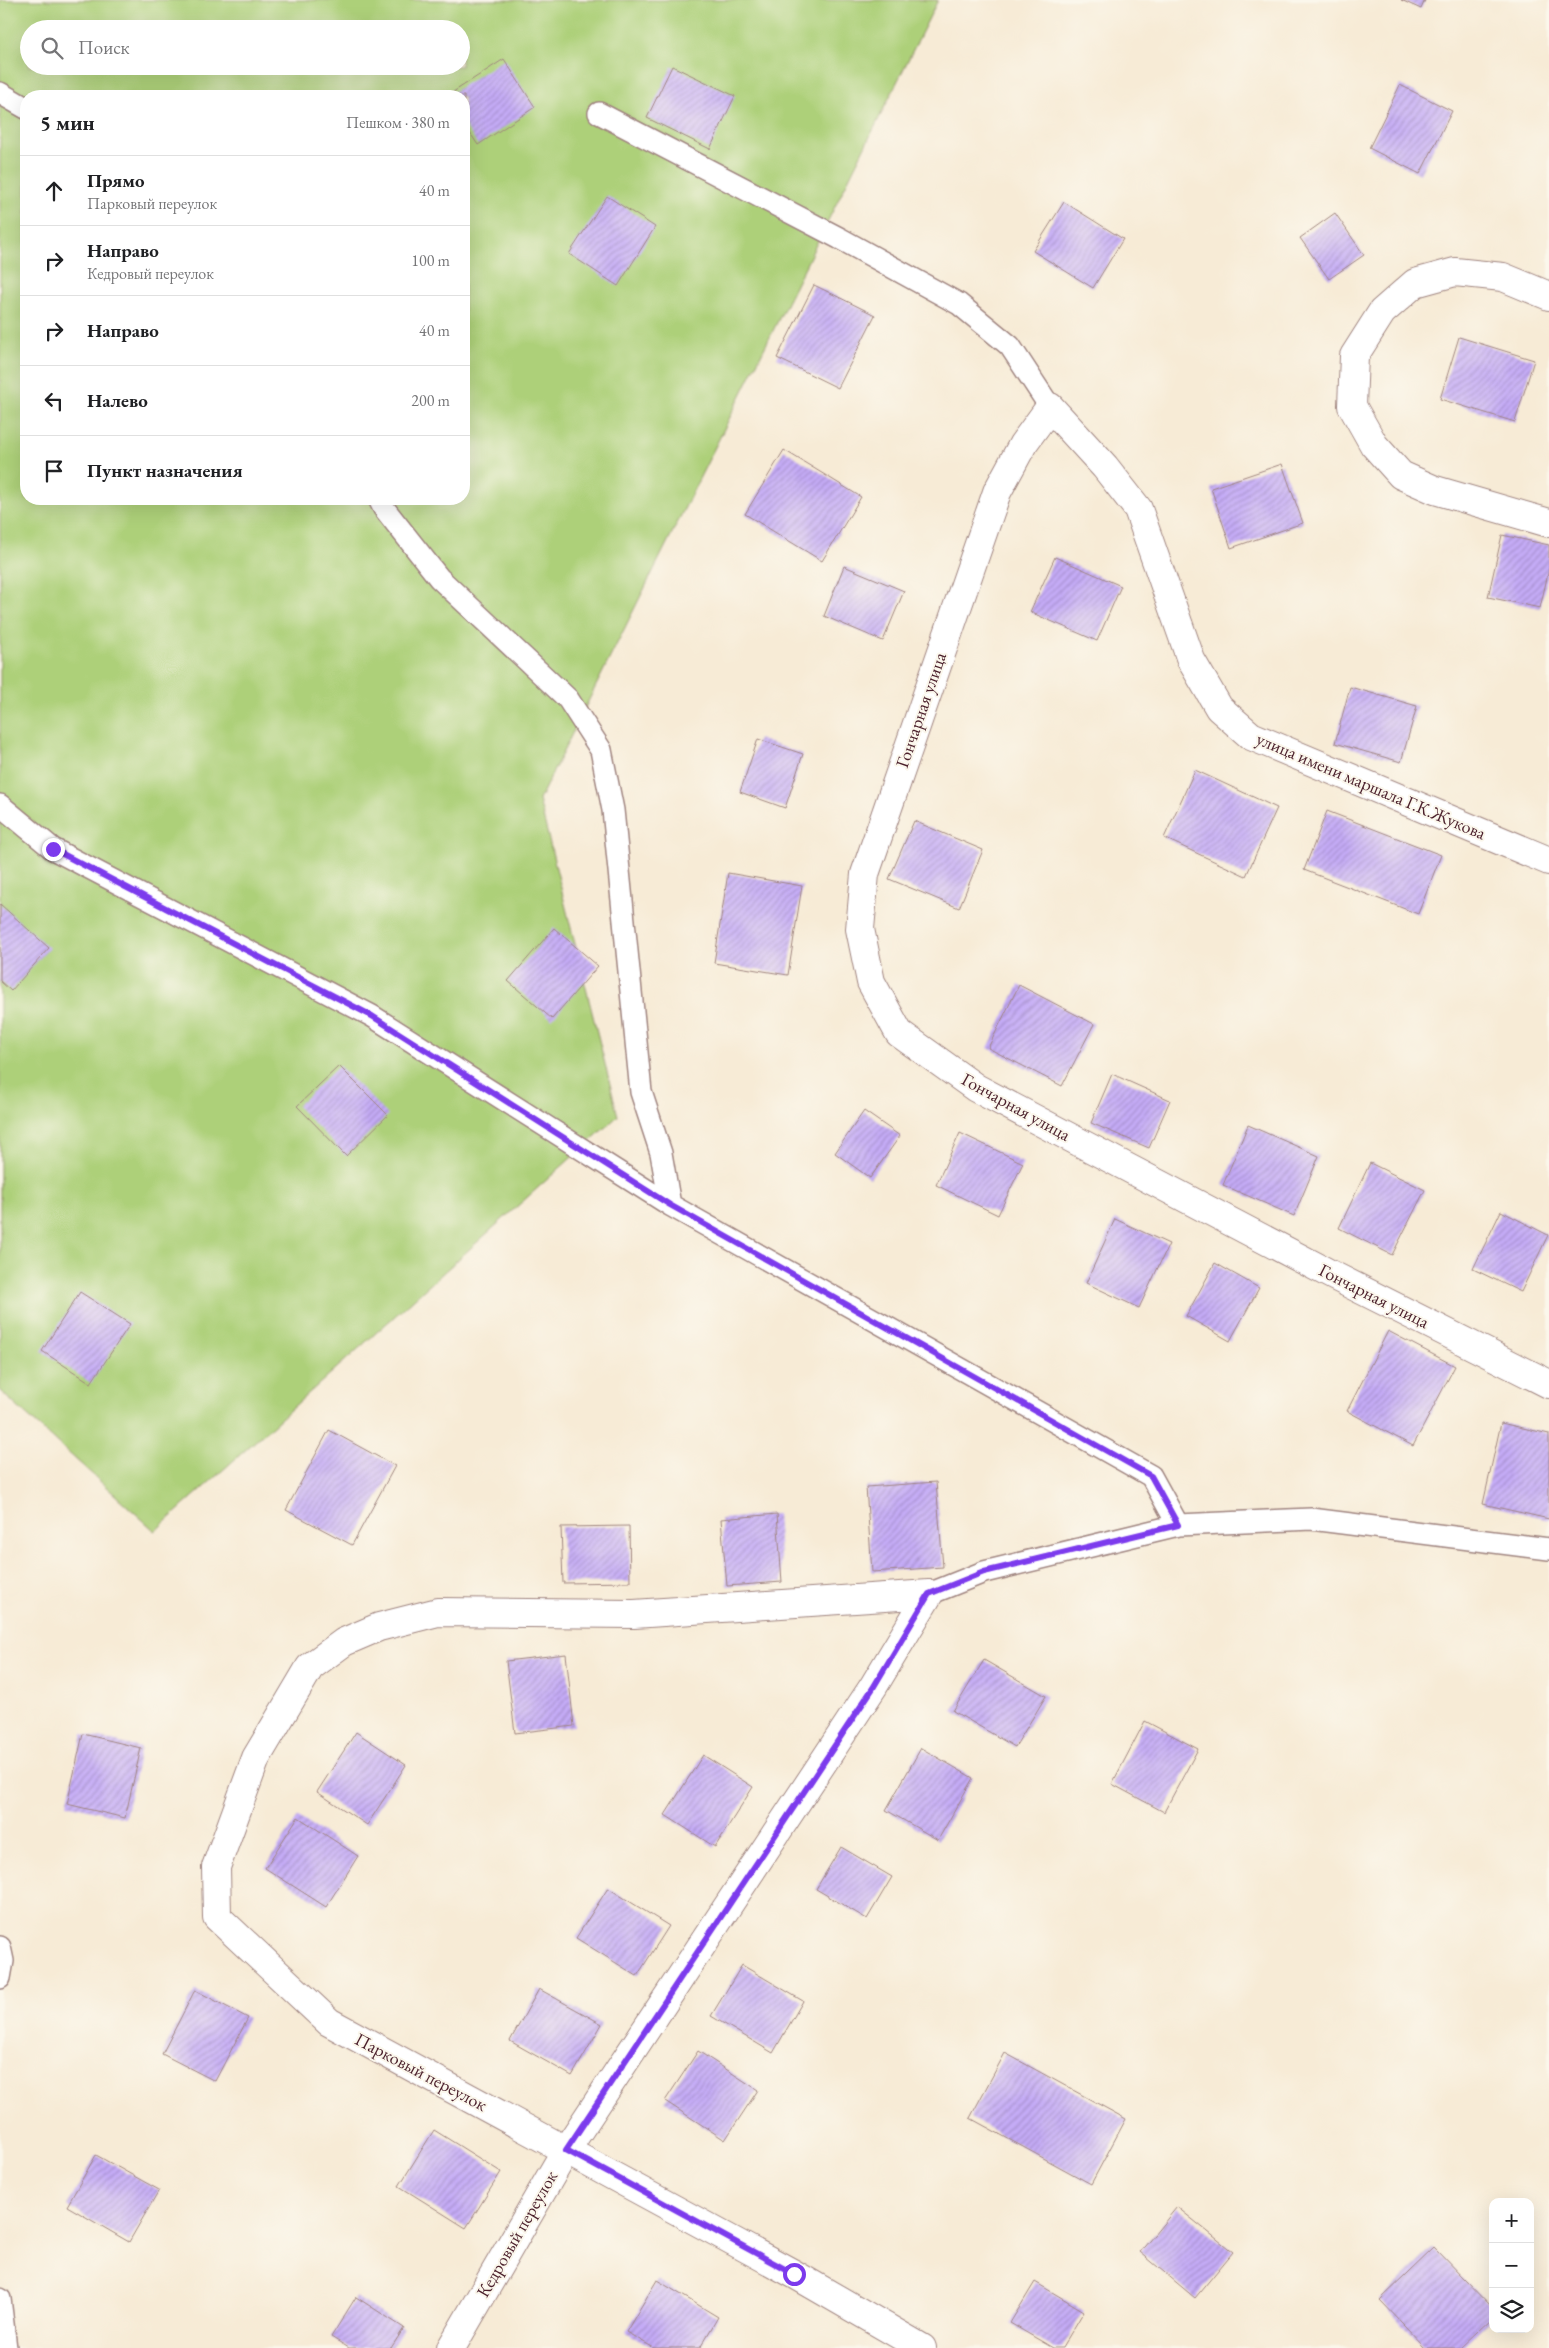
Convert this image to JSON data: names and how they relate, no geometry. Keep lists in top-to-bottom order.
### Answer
{
  "streets": {
    "street": [
      "Гончарная улица",
      "улица имени маршала Г.К.Жукова",
      "Парковый переулок",
      "Кедровый переулок"
    ]
  },
  "crossings": [
    ["Гончарная улица", "улица имени маршала Г.К.Жукова"],
    ["Парковый переулок", "Кедровый переулок"]
  ],
  "page": {
    "search": "Поиск",
    "heading": ["5 мин", "Пешком · 380 m"],
    "list": [
      ["Прямо", "Парковый переулок", "40 m"],
      ["Направо", "Кедровый переулок", "100 m"],
      ["Направо", "40 m"],
      ["Налево", "200 m"],
      "Пункт назначения"
    ],
    "map_buttons": ["+", "−"]
  }
}
